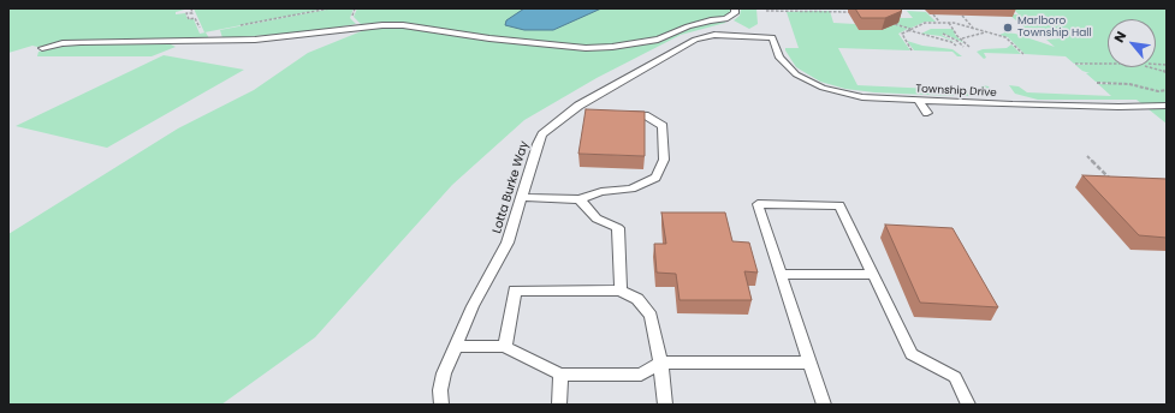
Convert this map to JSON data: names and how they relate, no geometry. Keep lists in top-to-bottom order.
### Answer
{
  "streets": {
    "lane": ["Township Drive", "Lotta Burke Way"]
  },
  "crossings": [
    ["Township Drive", "Lotta Burke Way"]
  ],
  "places": ["Marlboro Township Hall"],
  "north": "top left"
}
